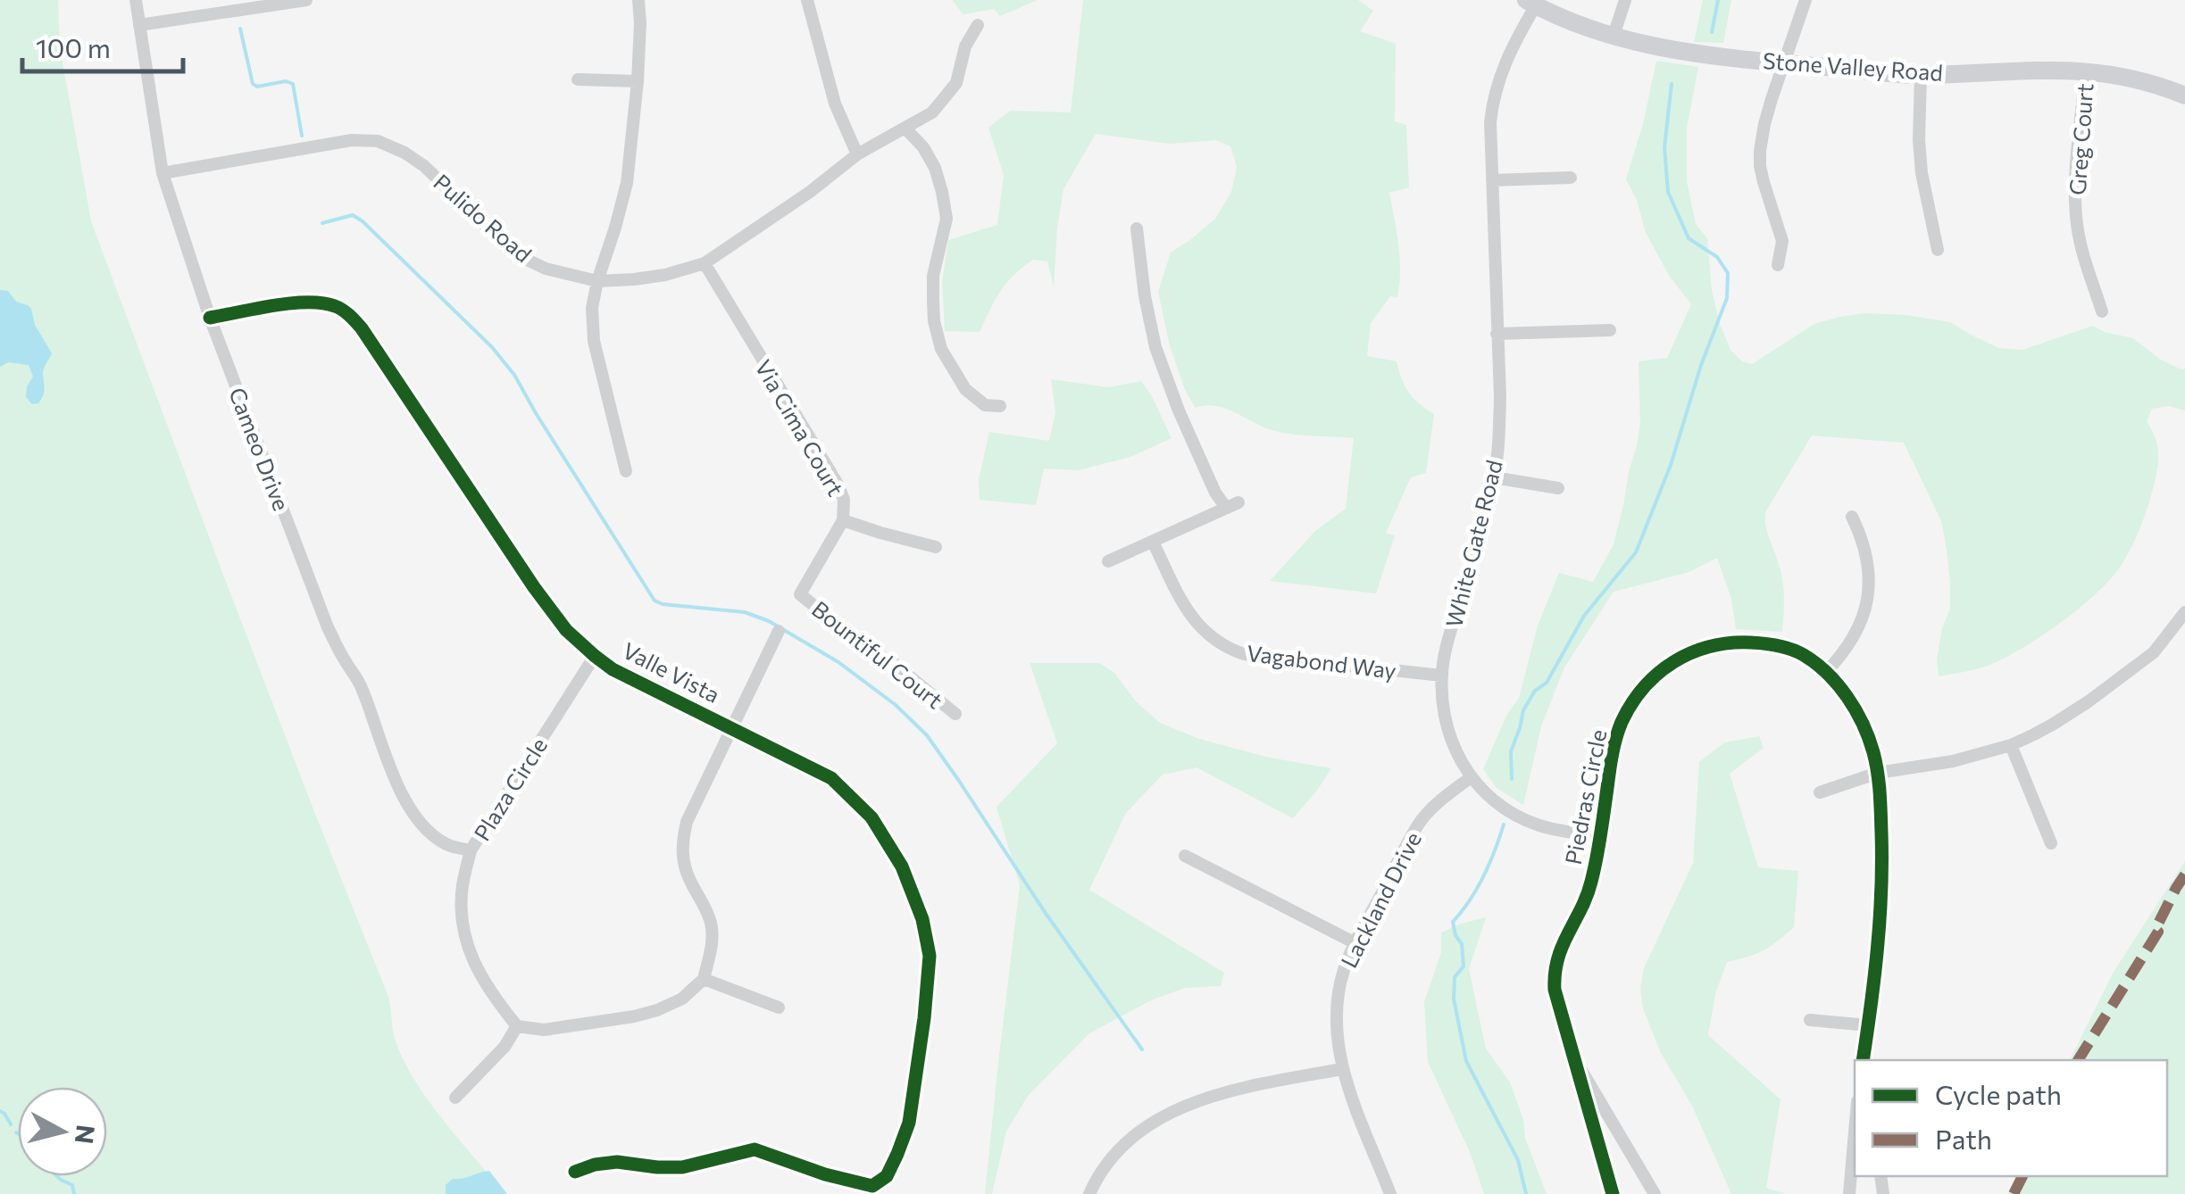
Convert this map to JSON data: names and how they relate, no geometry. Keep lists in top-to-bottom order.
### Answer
{
  "streets": {
    "street": [
      "Stone Valley Road",
      "Greg Court",
      "Pulido Road",
      "Via Cima Court",
      "Cameo Drive",
      "White Gate Road",
      "Bountiful Court",
      "Vagabond Way",
      "Valle Vista",
      "Plaza Circle",
      "Piedras Circle",
      "Lackland Drive"
    ]
  },
  "crossings": [
    ["Stone Valley Road", "Greg Court"],
    ["Stone Valley Road", "White Gate Road"],
    ["Pulido Road", "Via Cima Court"],
    ["Pulido Road", "Cameo Drive"],
    ["Via Cima Court", "Bountiful Court"],
    ["Cameo Drive", "Valle Vista"],
    ["Cameo Drive", "Plaza Circle"],
    ["White Gate Road", "Vagabond Way"],
    ["White Gate Road", "Piedras Circle"],
    ["White Gate Road", "Lackland Drive"],
    ["Valle Vista", "Plaza Circle"]
  ],
  "legend": ["Cycle path", "Path"],
  "scale_bar": "100 m",
  "north": "right"
}
